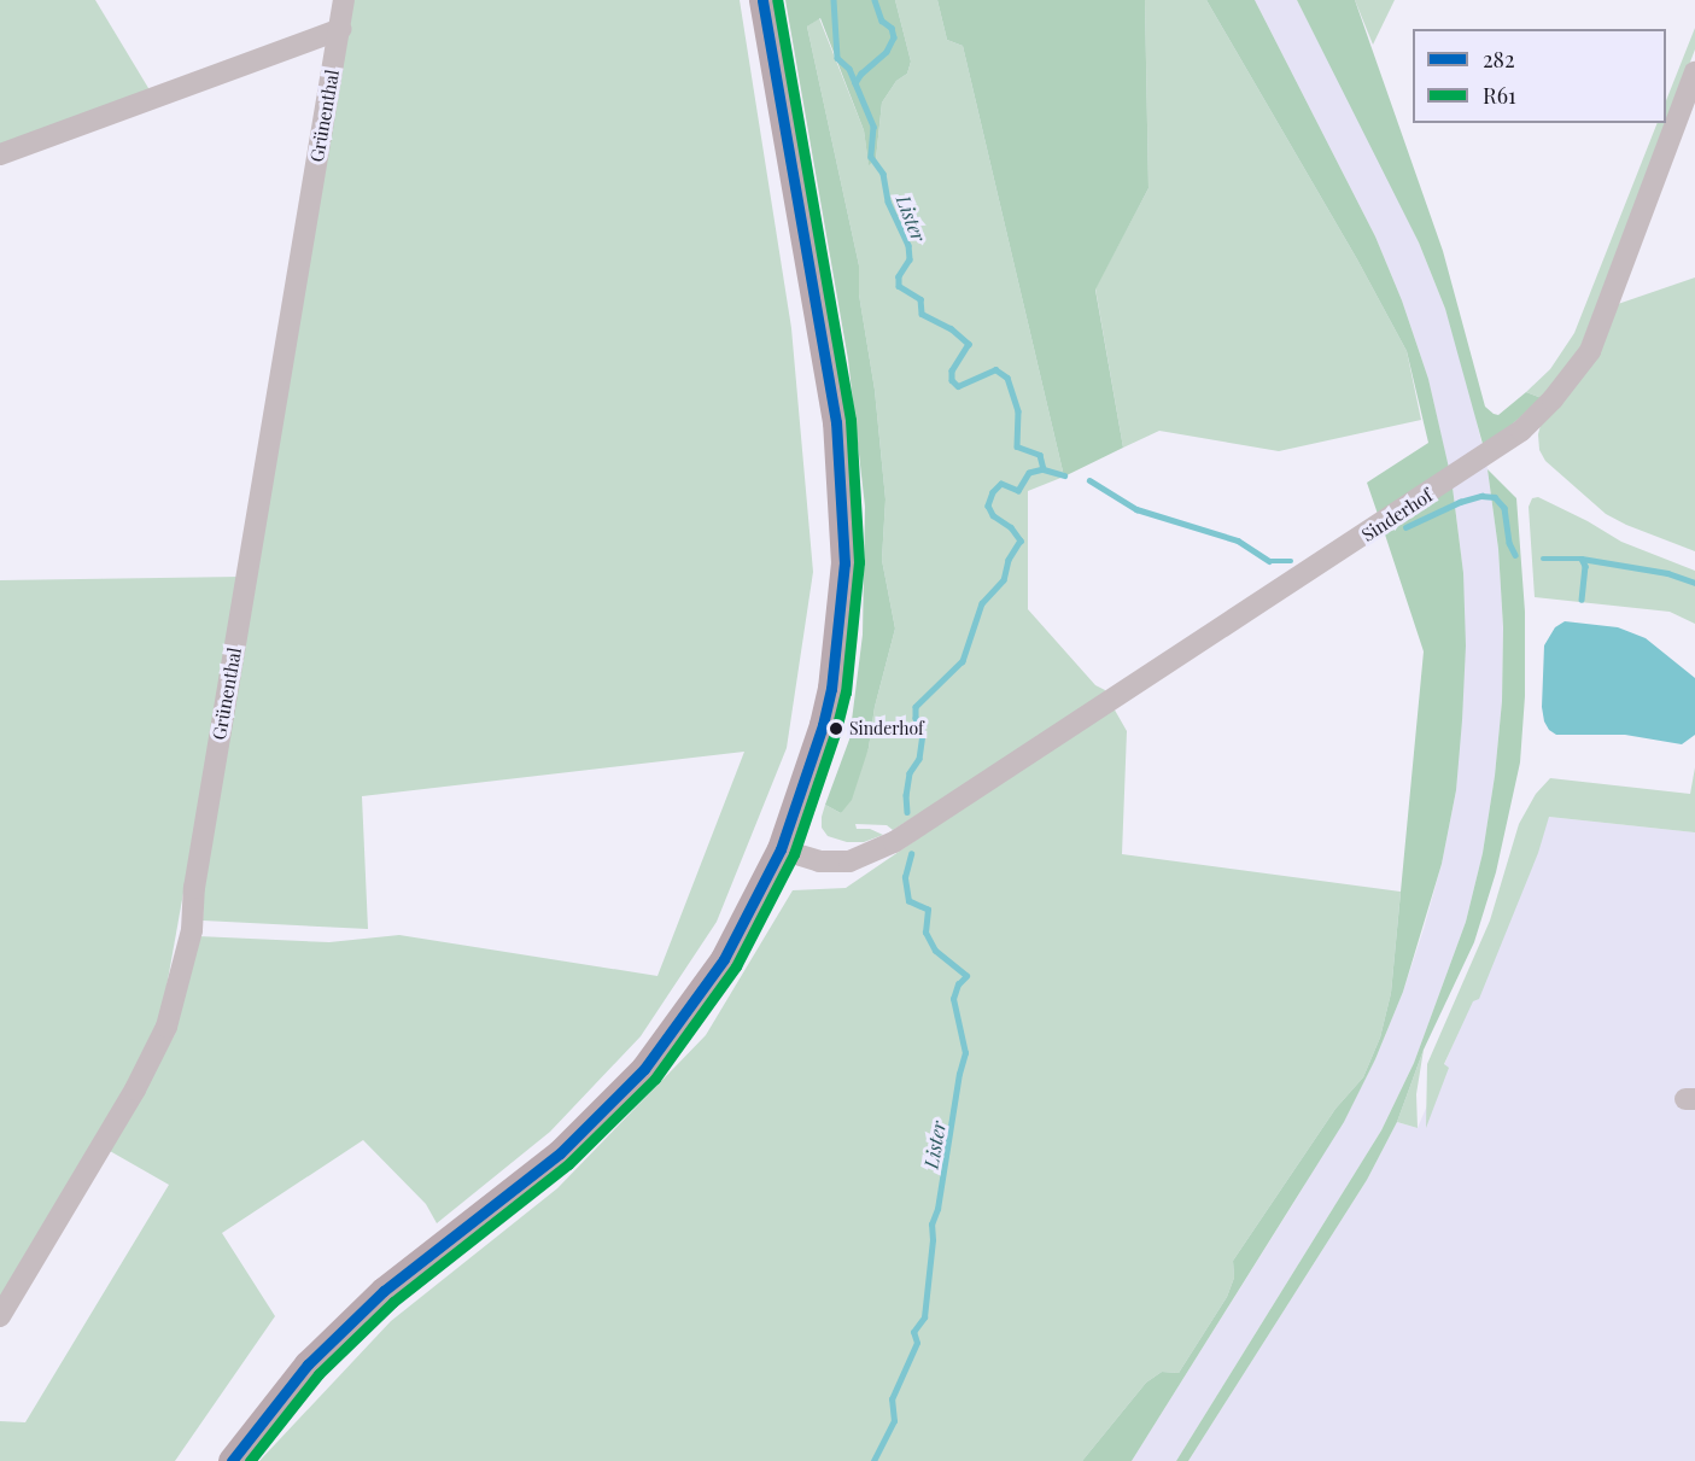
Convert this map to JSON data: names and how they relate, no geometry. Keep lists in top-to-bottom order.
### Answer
{
  "streets": {
    "street": ["Grünenthal", "Sinderhof"]
  },
  "water": ["Lister"],
  "places": ["Sinderhof"],
  "lines": ["transit line 282", "transit line R61"],
  "legend": ["282", "R61"]
}
